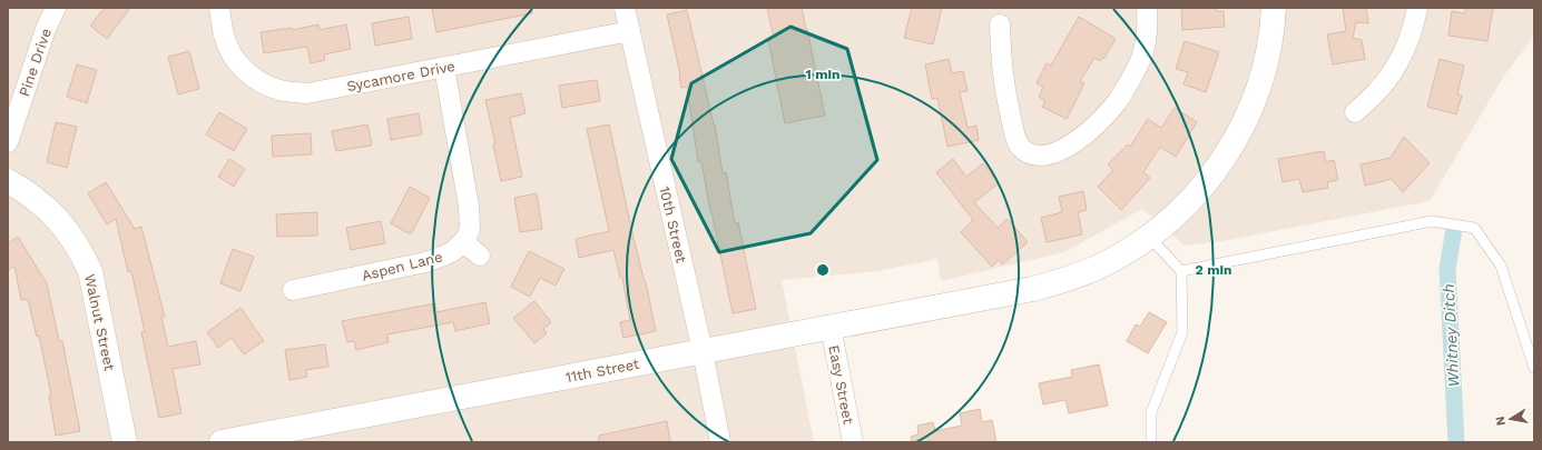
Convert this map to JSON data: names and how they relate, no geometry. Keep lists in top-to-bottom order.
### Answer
{
  "streets": {
    "street": [
      "Pine Drive",
      "Sycamore Drive",
      "10th Street",
      "Aspen Lane",
      "Walnut Street",
      "11th Street",
      "Easy Street"
    ]
  },
  "crossings": [
    ["Sycamore Drive", "10th Street"],
    ["10th Street", "11th Street"],
    ["11th Street", "Easy Street"]
  ],
  "water": ["Whitney Ditch"],
  "north": "left",
  "rings": ["1 min", "2 min"]
}
